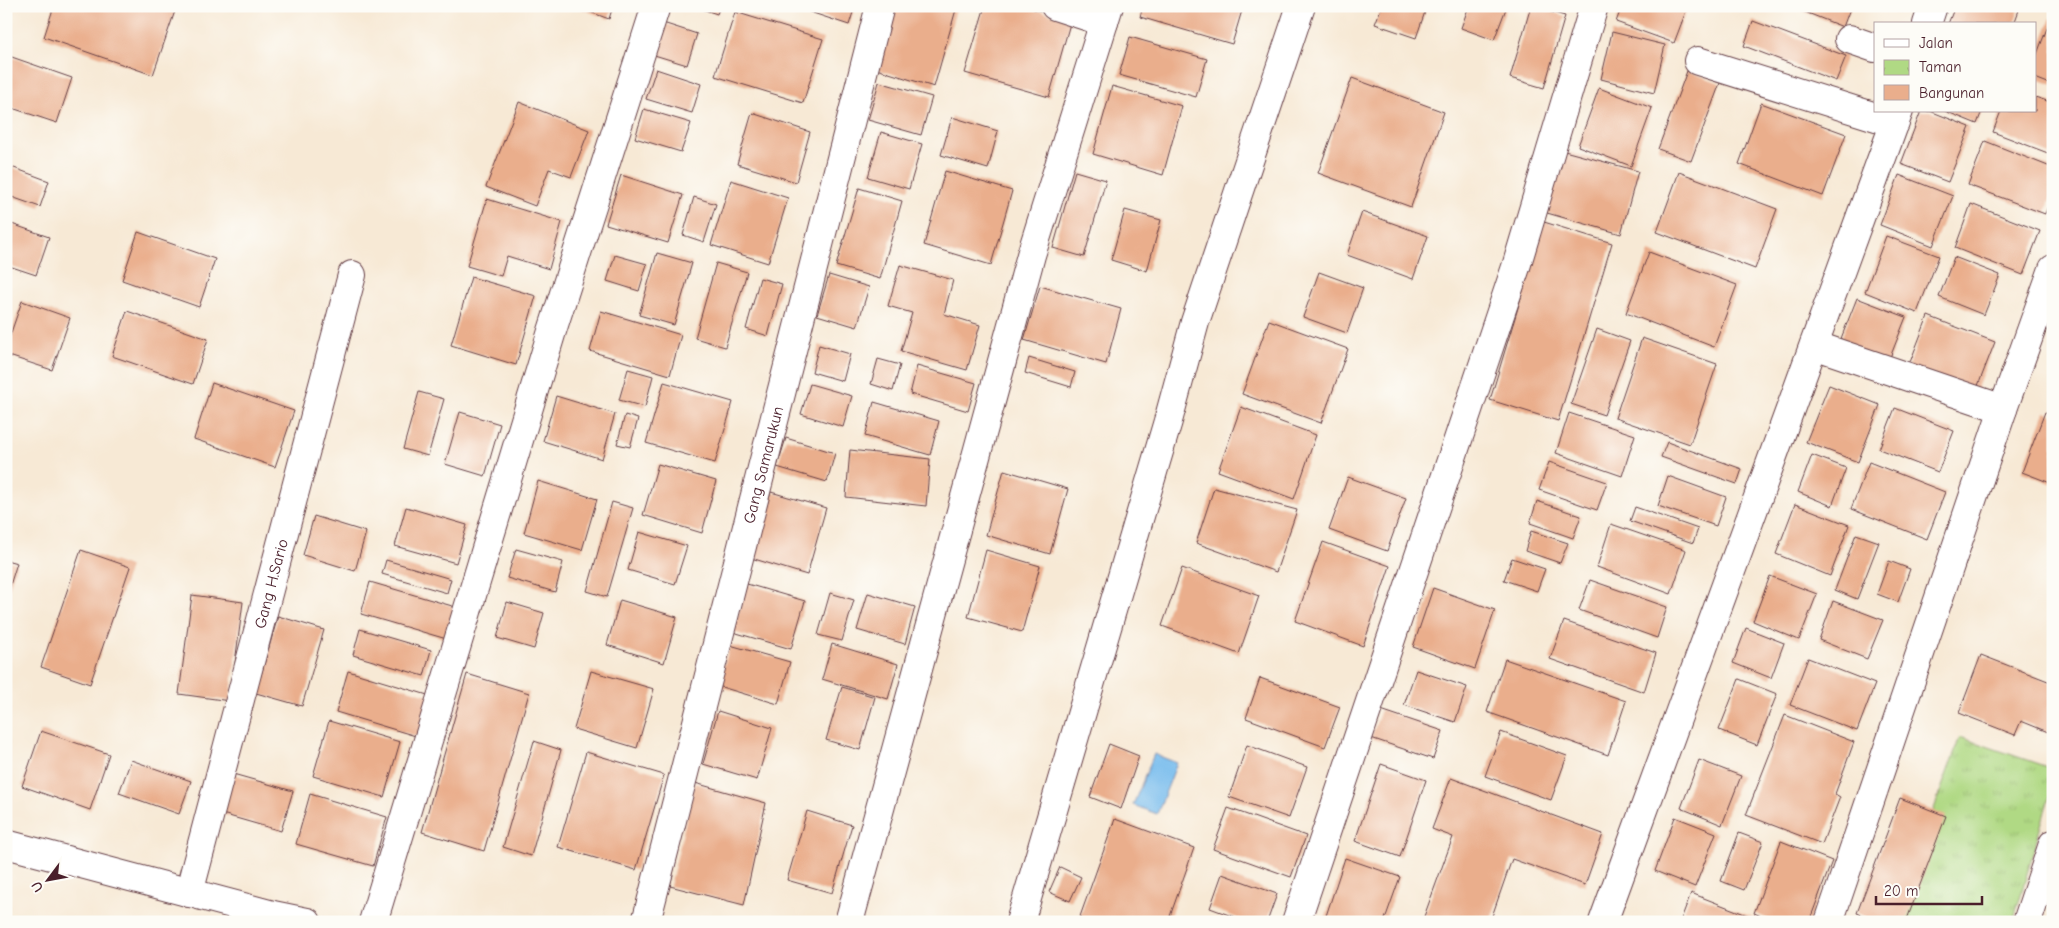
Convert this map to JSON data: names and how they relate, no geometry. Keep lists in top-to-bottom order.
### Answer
{
  "streets": {
    "street": ["Gang Samarukun", "Gang H.Sario"]
  },
  "legend": ["Jalan", "Taman", "Bangunan"],
  "scale_bar": "20 m",
  "north": "bottom left"
}
